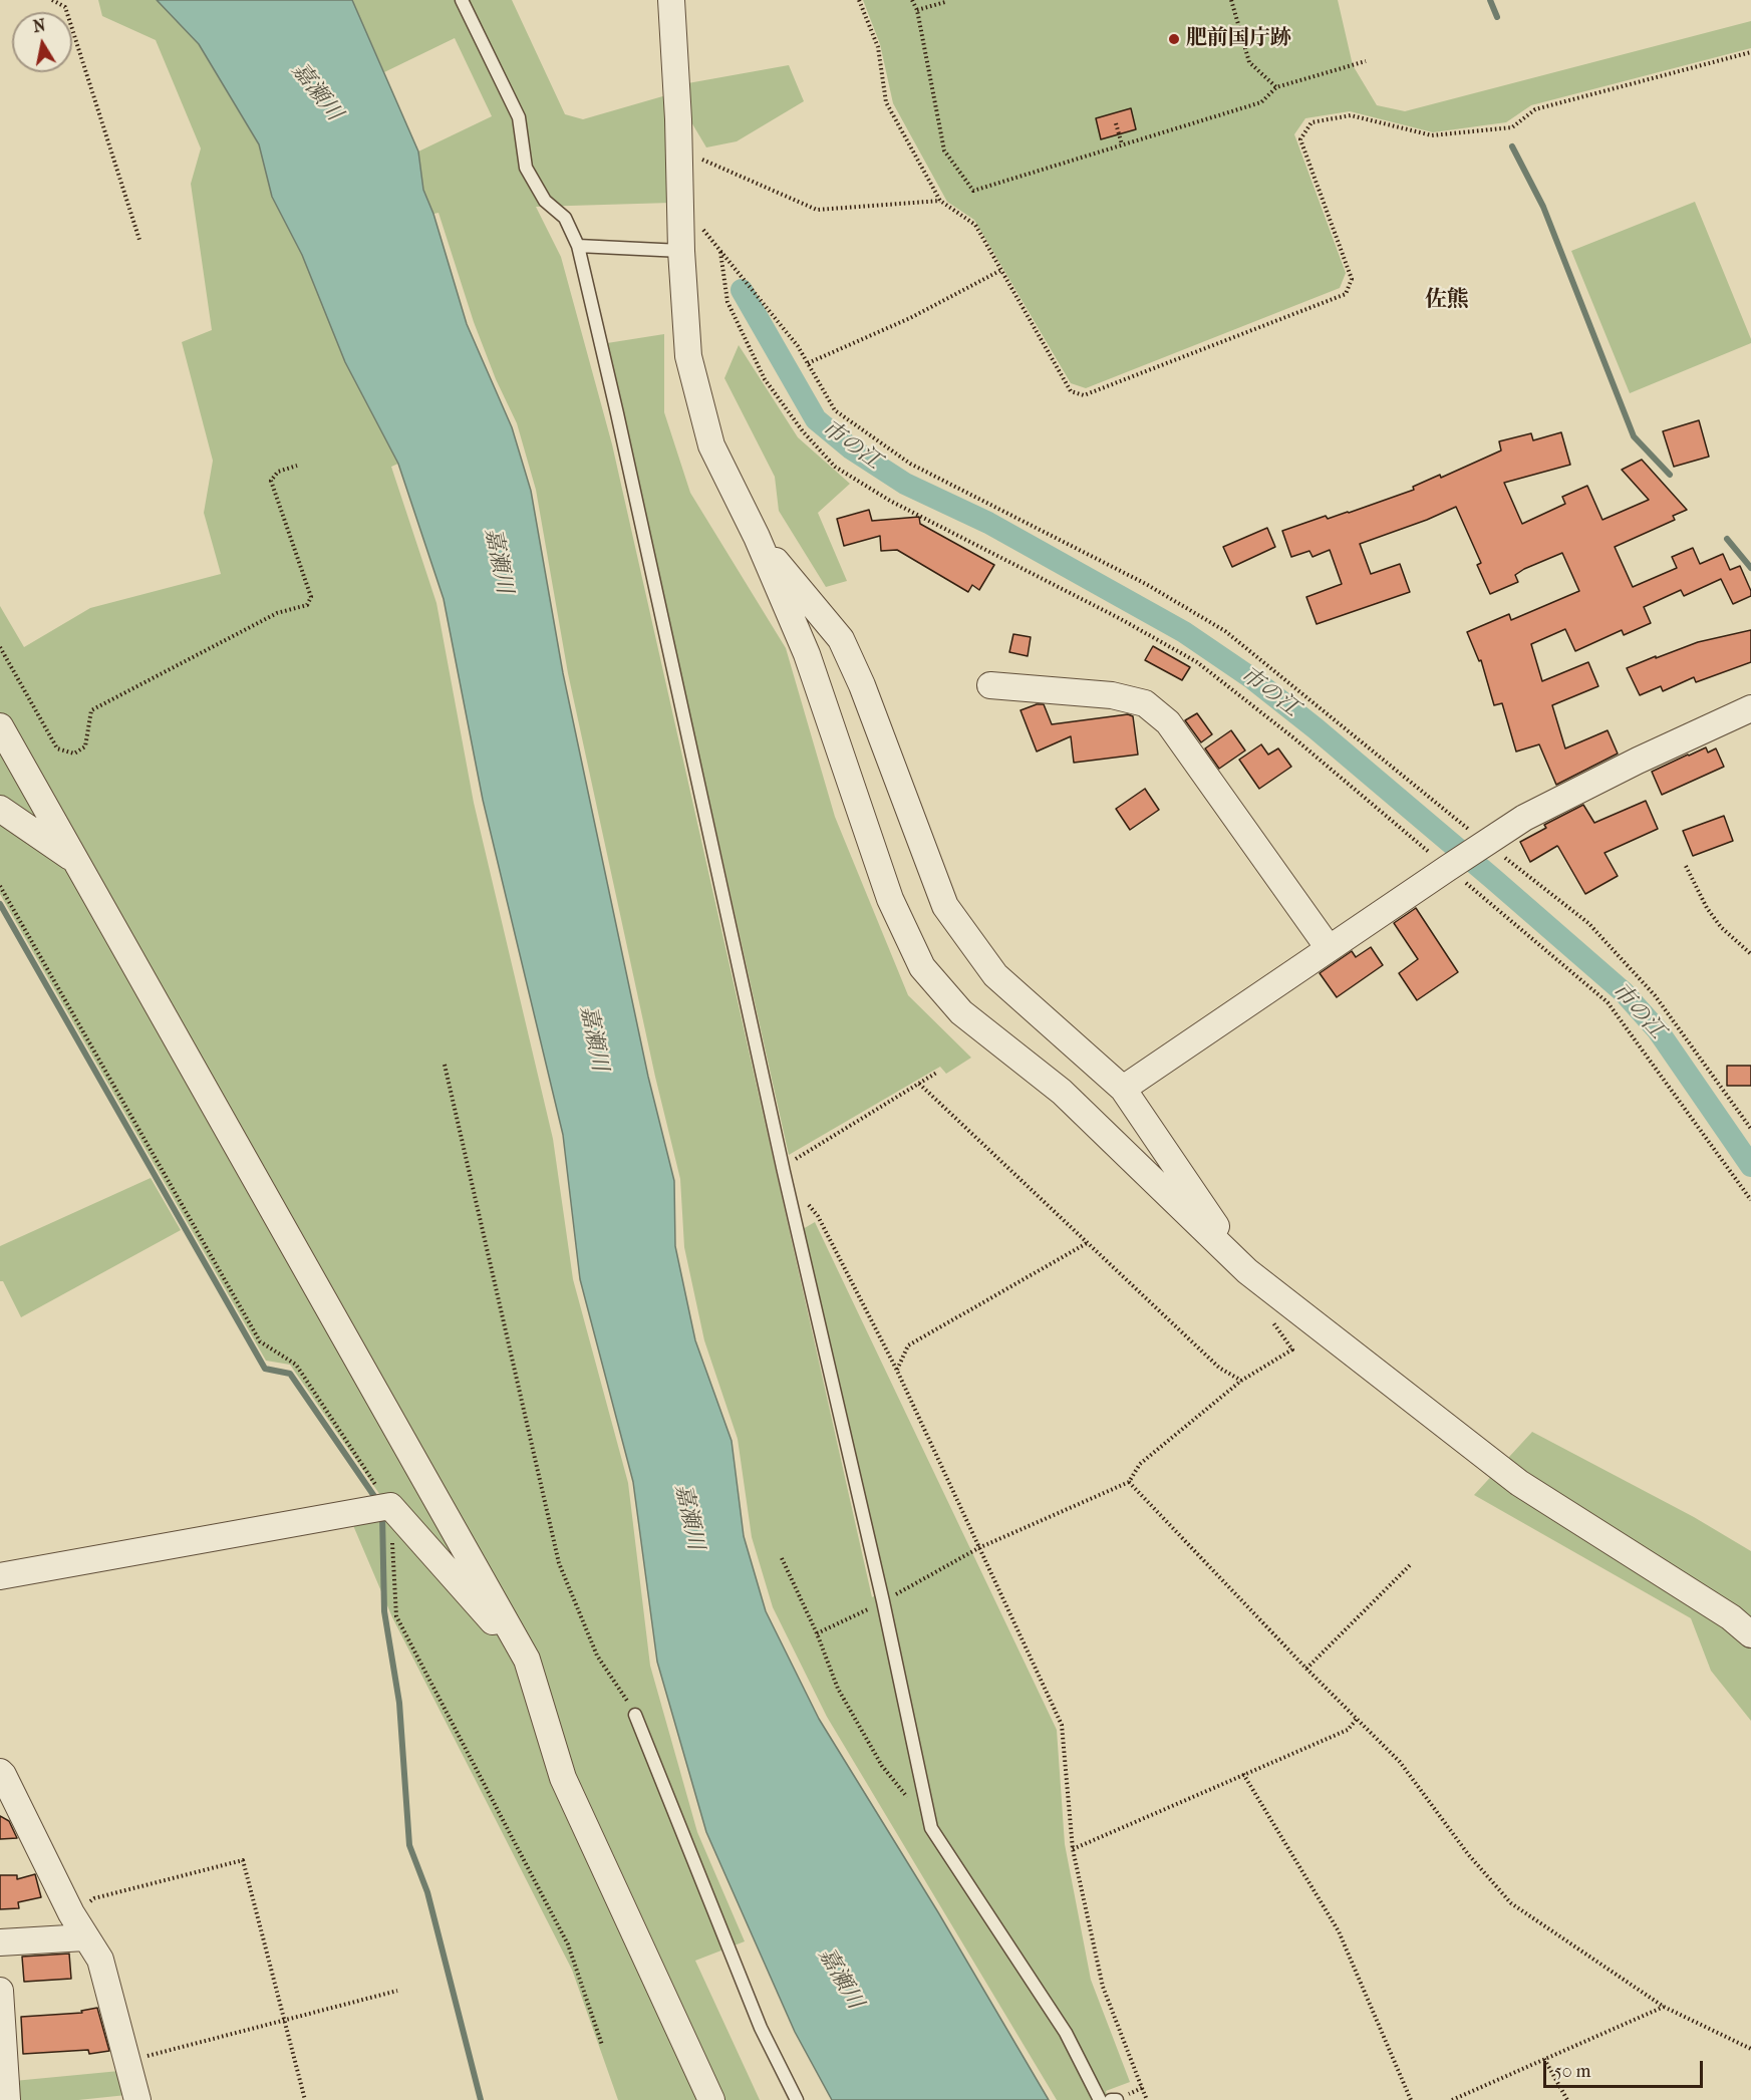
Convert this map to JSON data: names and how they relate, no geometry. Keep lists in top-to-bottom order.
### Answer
{
  "districts": ["佐熊"],
  "water": ["嘉瀬川", "市の江"],
  "places": ["肥前国庁跡"],
  "scale_bar": "50 m",
  "north": "top"
}
